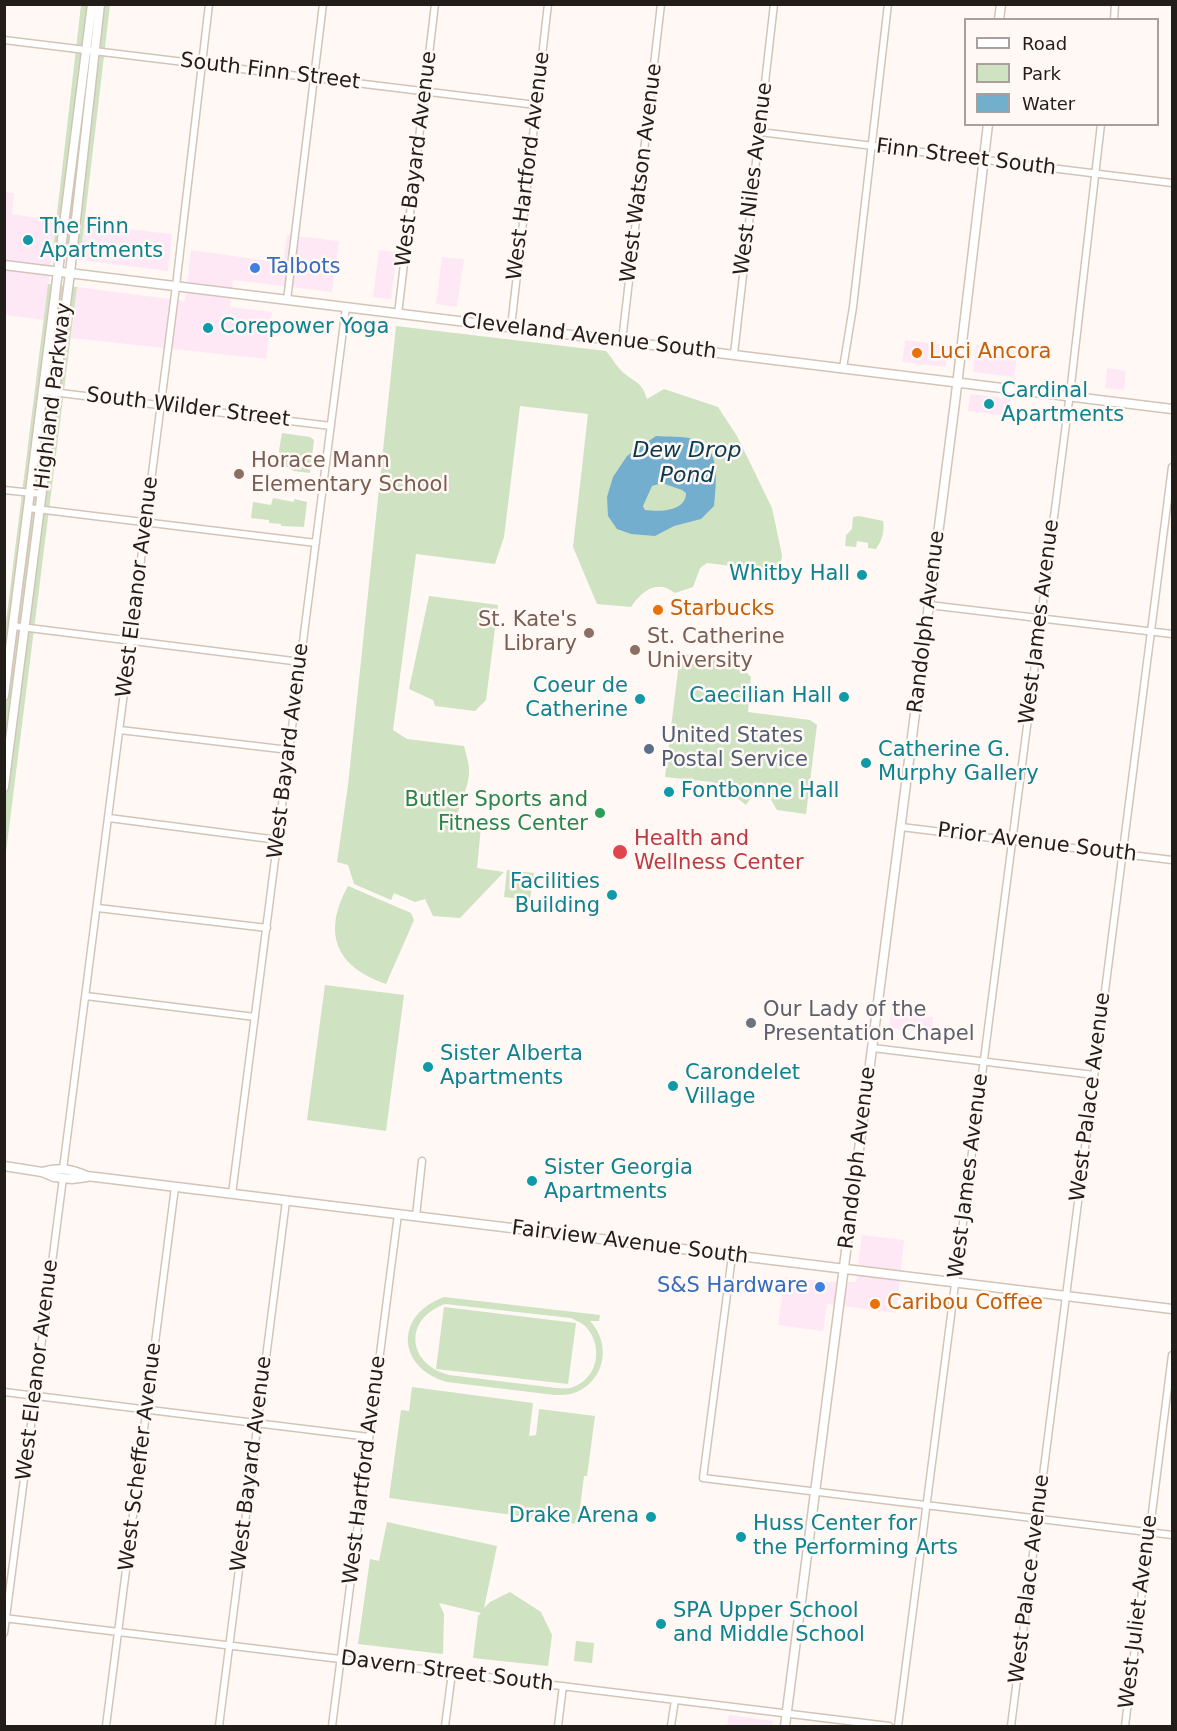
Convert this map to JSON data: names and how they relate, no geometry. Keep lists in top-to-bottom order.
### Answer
{
  "streets": {
    "street": [
      "South Finn Street",
      "Finn Street South",
      "West Bayard Avenue",
      "West Hartford Avenue",
      "West Watson Avenue",
      "West Niles Avenue",
      "Cleveland Avenue South",
      "Highland Parkway",
      "South Wilder Street",
      "West Eleanor Avenue",
      "Randolph Avenue",
      "West James Avenue",
      "Prior Avenue South",
      "West Palace Avenue",
      "Fairview Avenue South",
      "West Scheffer Avenue",
      "West Juliet Avenue",
      "Davern Street South"
    ]
  },
  "crossings": [
    ["South Finn Street", "West Bayard Avenue"],
    ["South Finn Street", "West Hartford Avenue"],
    ["South Finn Street", "Highland Parkway"],
    ["South Finn Street", "West Eleanor Avenue"],
    ["Finn Street South", "West Niles Avenue"],
    ["Finn Street South", "Randolph Avenue"],
    ["Finn Street South", "West James Avenue"],
    ["West Bayard Avenue", "Cleveland Avenue South"],
    ["West Bayard Avenue", "South Wilder Street"],
    ["West Bayard Avenue", "Fairview Avenue South"],
    ["West Bayard Avenue", "Davern Street South"],
    ["West Hartford Avenue", "Cleveland Avenue South"],
    ["West Hartford Avenue", "Fairview Avenue South"],
    ["West Hartford Avenue", "Davern Street South"],
    ["West Watson Avenue", "Cleveland Avenue South"],
    ["West Niles Avenue", "Cleveland Avenue South"],
    ["Cleveland Avenue South", "Highland Parkway"],
    ["Cleveland Avenue South", "West Eleanor Avenue"],
    ["Cleveland Avenue South", "Randolph Avenue"],
    ["Cleveland Avenue South", "West James Avenue"],
    ["Highland Parkway", "South Wilder Street"],
    ["South Wilder Street", "West Eleanor Avenue"],
    ["West Eleanor Avenue", "Fairview Avenue South"],
    ["West Eleanor Avenue", "Davern Street South"],
    ["Randolph Avenue", "Prior Avenue South"],
    ["Randolph Avenue", "Fairview Avenue South"],
    ["Randolph Avenue", "Davern Street South"],
    ["West James Avenue", "Prior Avenue South"],
    ["West James Avenue", "Fairview Avenue South"],
    ["Prior Avenue South", "West Palace Avenue"],
    ["West Palace Avenue", "Fairview Avenue South"],
    ["Fairview Avenue South", "West Scheffer Avenue"],
    ["West Scheffer Avenue", "Davern Street South"]
  ],
  "water": ["Dew Drop Pond"],
  "places": [
    "The Finn Apartments",
    "Talbots",
    "Corepower Yoga",
    "Luci Ancora",
    "Cardinal Apartments",
    "Horace Mann Elementary School",
    "Whitby Hall",
    "Starbucks",
    "St. Kate's Library",
    "St. Catherine University",
    "Caecilian Hall",
    "Coeur de Catherine",
    "United States Postal Service",
    "Catherine G. Murphy Gallery",
    "Fontbonne Hall",
    "Butler Sports and Fitness Center",
    "Health and Wellness Center",
    "Facilities Building",
    "Our Lady of the Presentation Chapel",
    "Sister Alberta Apartments",
    "Carondelet Village",
    "Sister Georgia Apartments",
    "S&S Hardware",
    "Caribou Coffee",
    "Drake Arena",
    "Huss Center for the Performing Arts",
    "SPA Upper School and Middle School"
  ],
  "legend": ["Road", "Park", "Water"]
}
